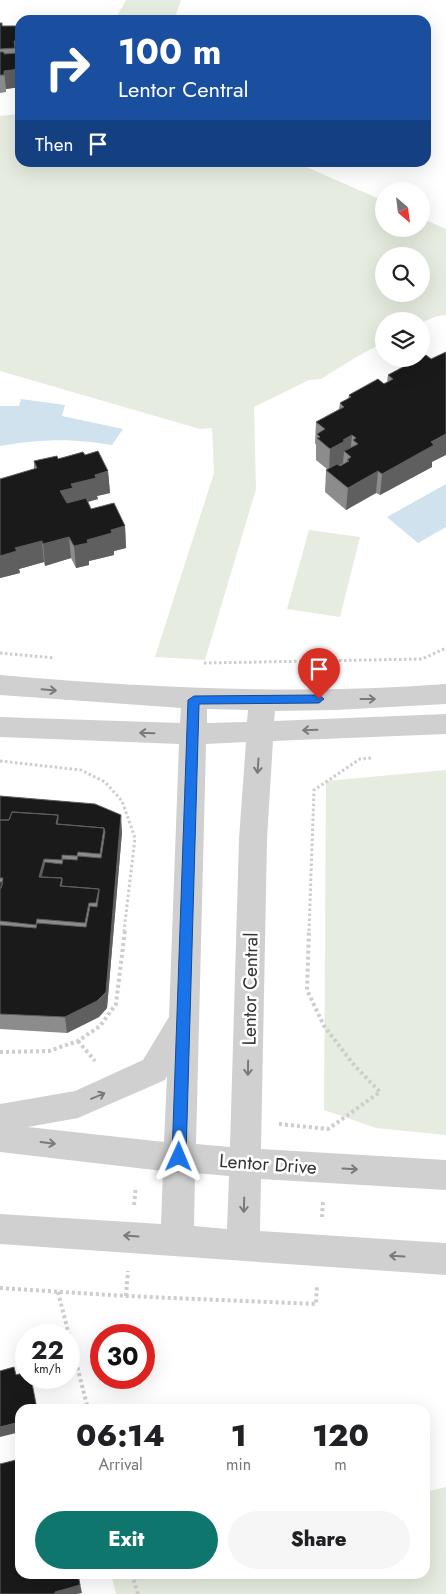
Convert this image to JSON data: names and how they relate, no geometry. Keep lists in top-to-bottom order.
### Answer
{
  "streets": {
    "street": ["Lentor Central", "Lentor Drive"]
  },
  "crossings": [
    ["Lentor Central", "Lentor Drive"]
  ],
  "north": "bottom right",
  "page": {
    "turn": ["100 m", "Lentor Central"],
    "then": "Then",
    "speed": "22 km/h",
    "limit": "30",
    "eta": [
      "06:14",
      "Arrival",
      "1",
      "min",
      "120",
      "m"
    ],
    "buttons": ["Exit", "Share"]
  }
}
